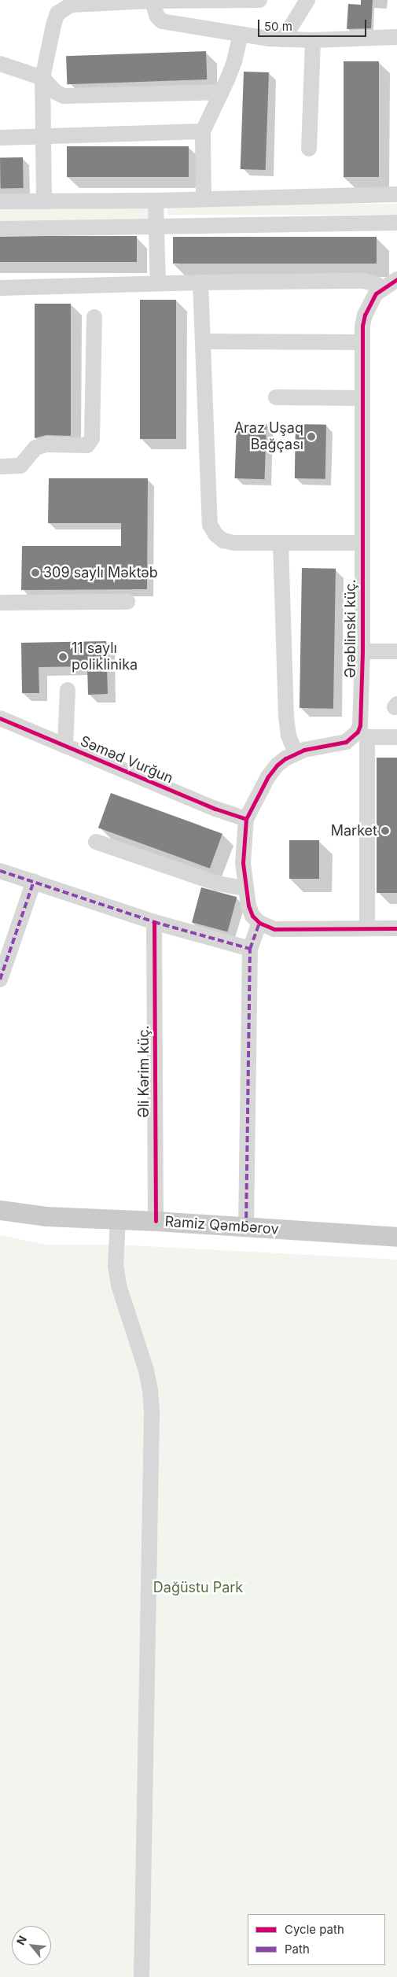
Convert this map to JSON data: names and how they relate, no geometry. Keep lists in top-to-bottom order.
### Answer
{
  "streets": {
    "main road": ["Ramiz Qəmbərov"],
    "street": ["Ərəblinski küç.", "Səməd Vurğun", "Əli Kərim küç."]
  },
  "crossings": [
    ["Əli Kərim küç.", "Ramiz Qəmbərov"]
  ],
  "parks": ["Dağüstu Park"],
  "places": [
    "Araz Uşaq Bağçası",
    "309 saylı Məktəb",
    "11 saylı poliklinika",
    "Market"
  ],
  "legend": ["Cycle path", "Path"],
  "scale_bar": "50 m",
  "north": "top left"
}
